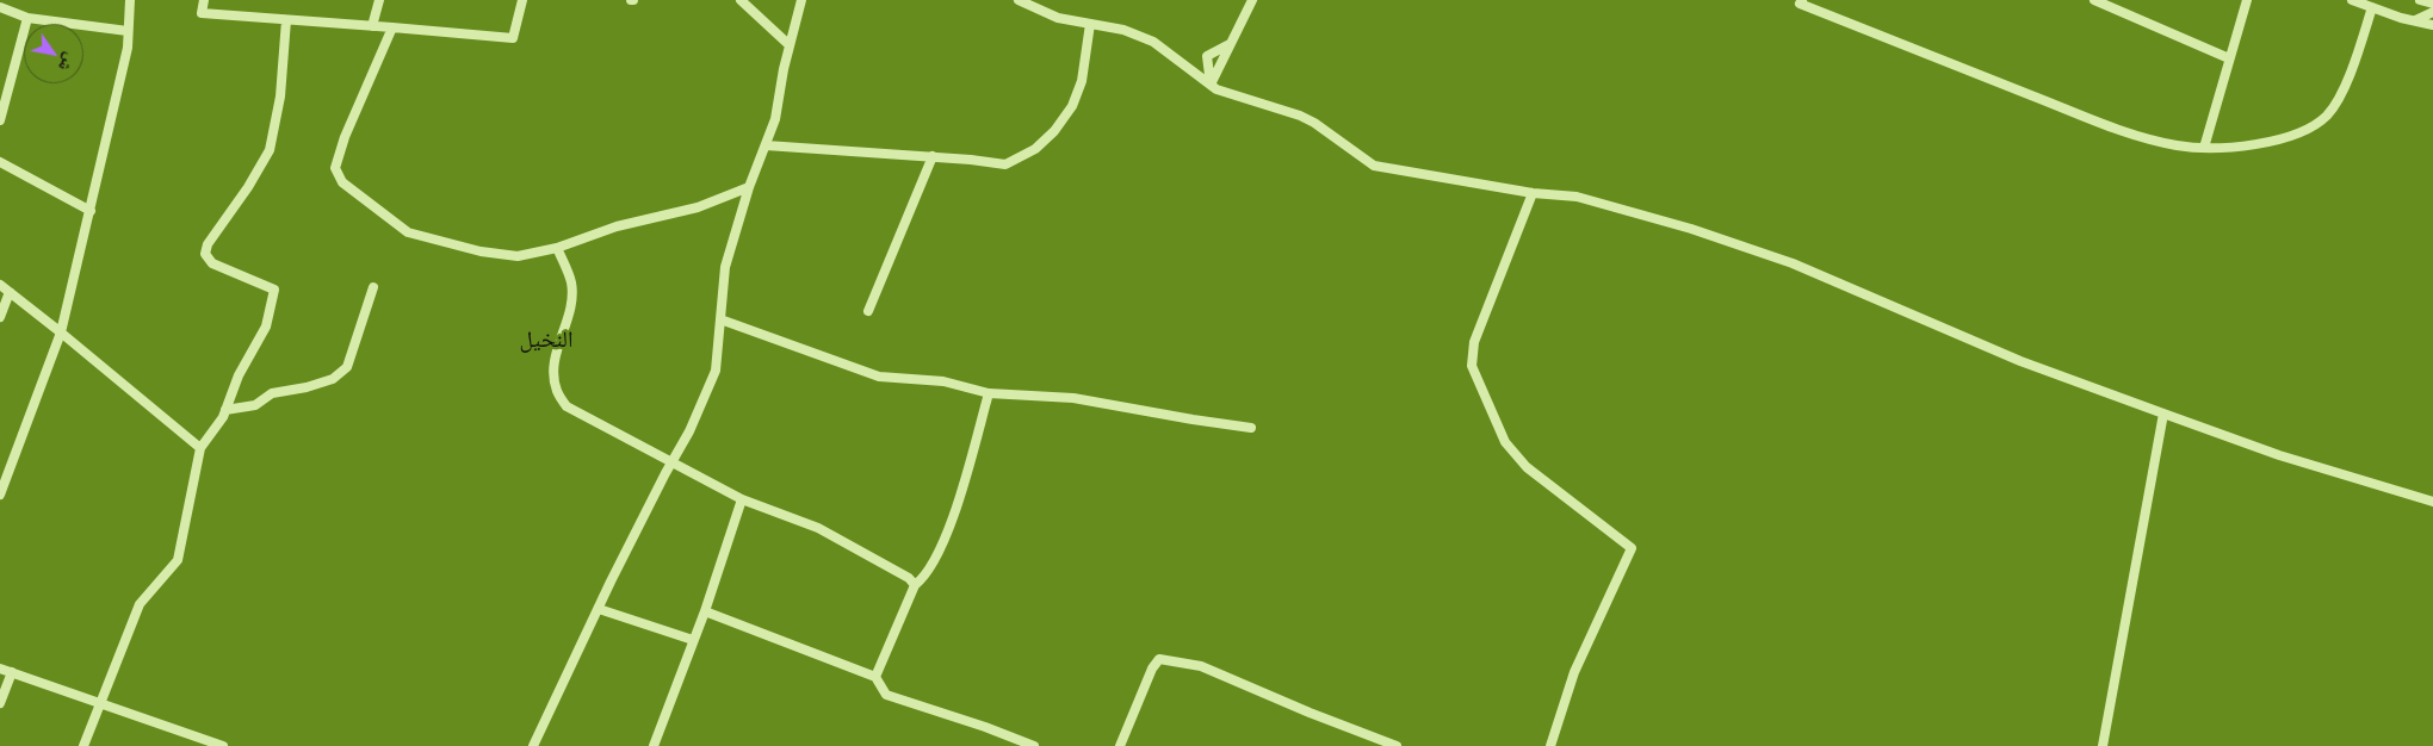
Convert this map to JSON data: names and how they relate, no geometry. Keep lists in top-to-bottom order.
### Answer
{
  "districts": ["النخيل"],
  "north": "bottom right"
}
